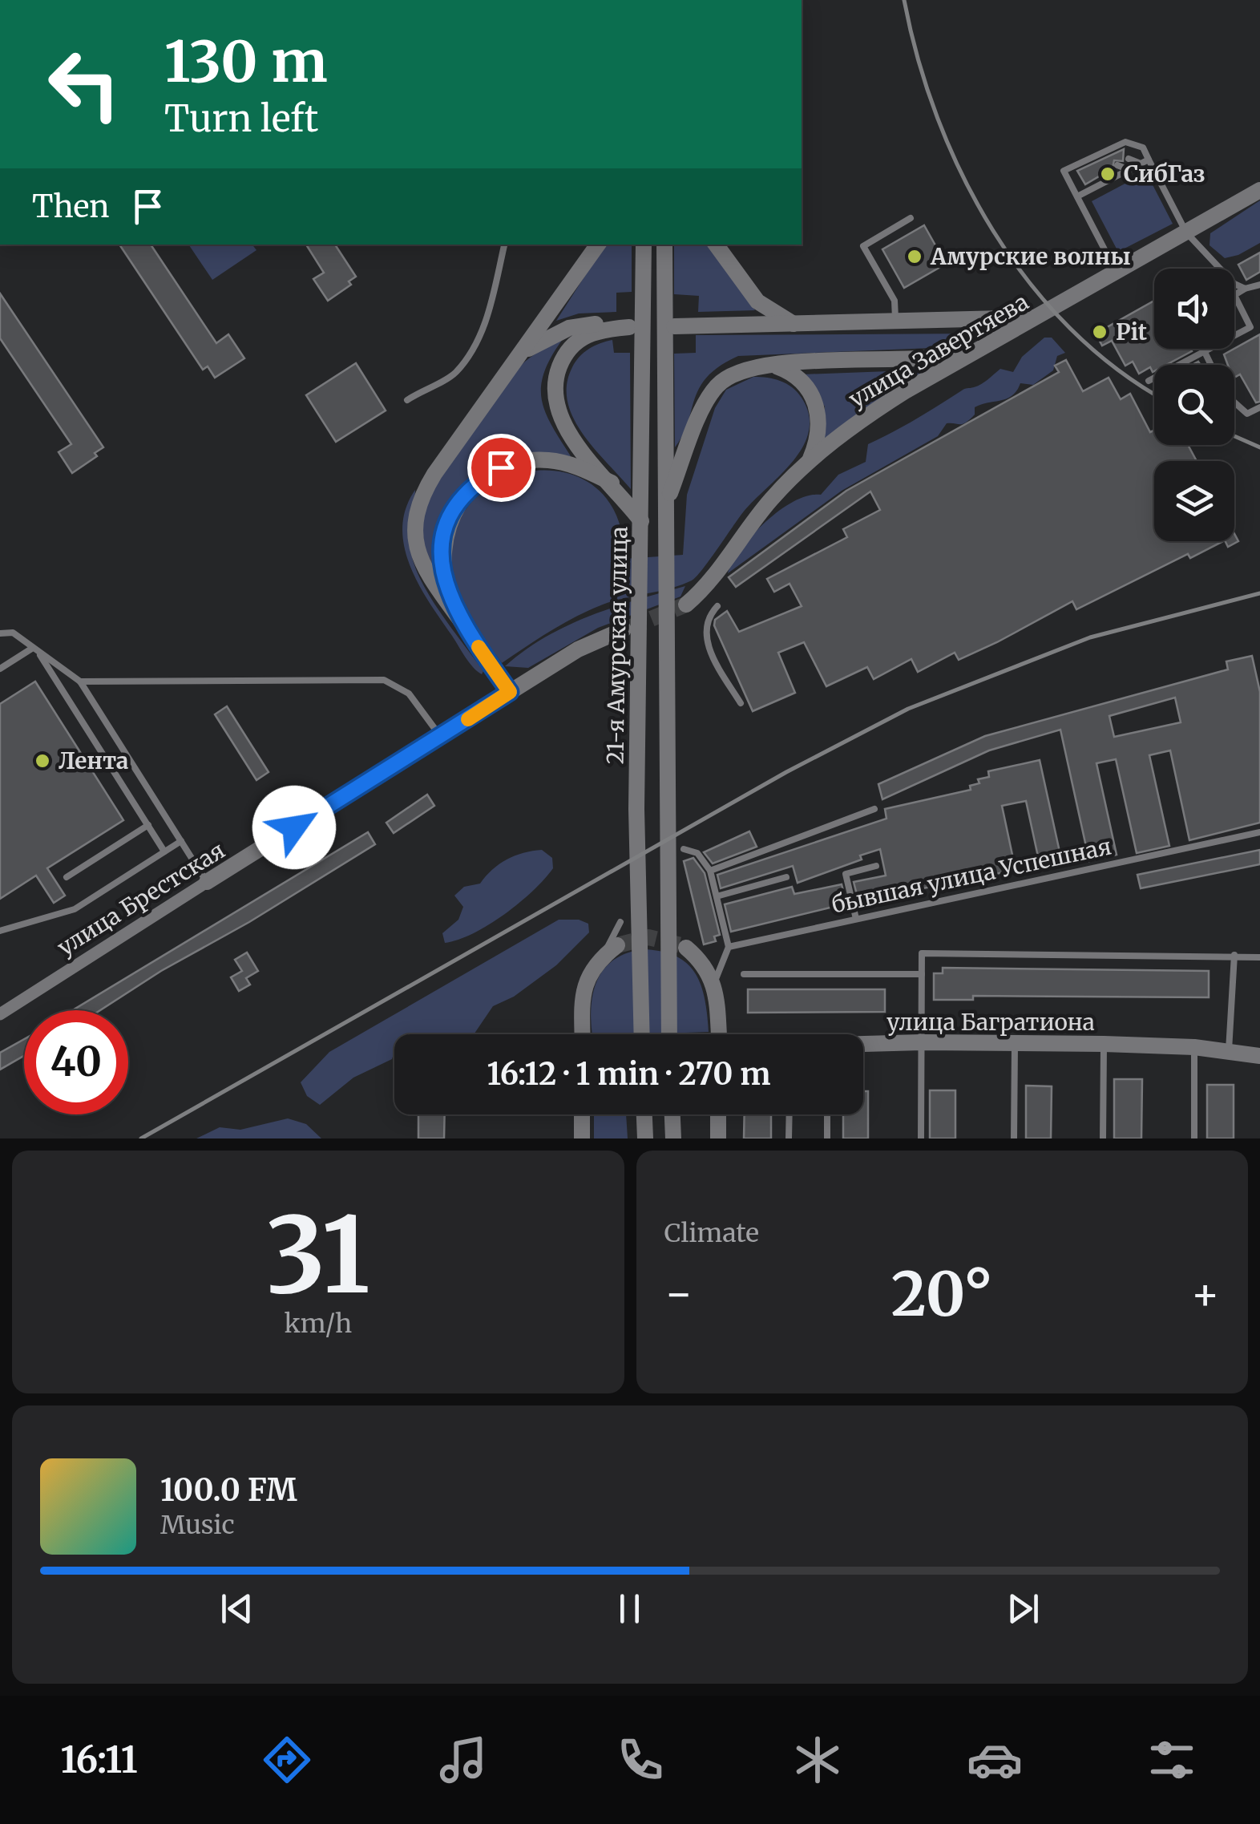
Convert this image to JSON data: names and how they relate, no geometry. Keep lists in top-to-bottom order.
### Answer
{
  "streets": {
    "main road": [
      "улица Завертяева",
      "21-я Амурская улица",
      "улица Брестская",
      "улица Багратиона"
    ],
    "lane": ["бывшая улица Успешная"]
  },
  "places": [
    "СибГаз",
    "Амурские волны",
    "Pit",
    "Лента"
  ],
  "page": {
    "turn": ["130 m", "Turn left"],
    "then": "Then",
    "limit": "40",
    "trip": "16:12 · 1 min · 270 m",
    "tile": [
      ["31", "km/h"],
      "Climate"
    ],
    "heat": ["−", "20°", "+"],
    "song": ["100.0 FM", "Music"],
    "tabs": "16:11"
  }
}
